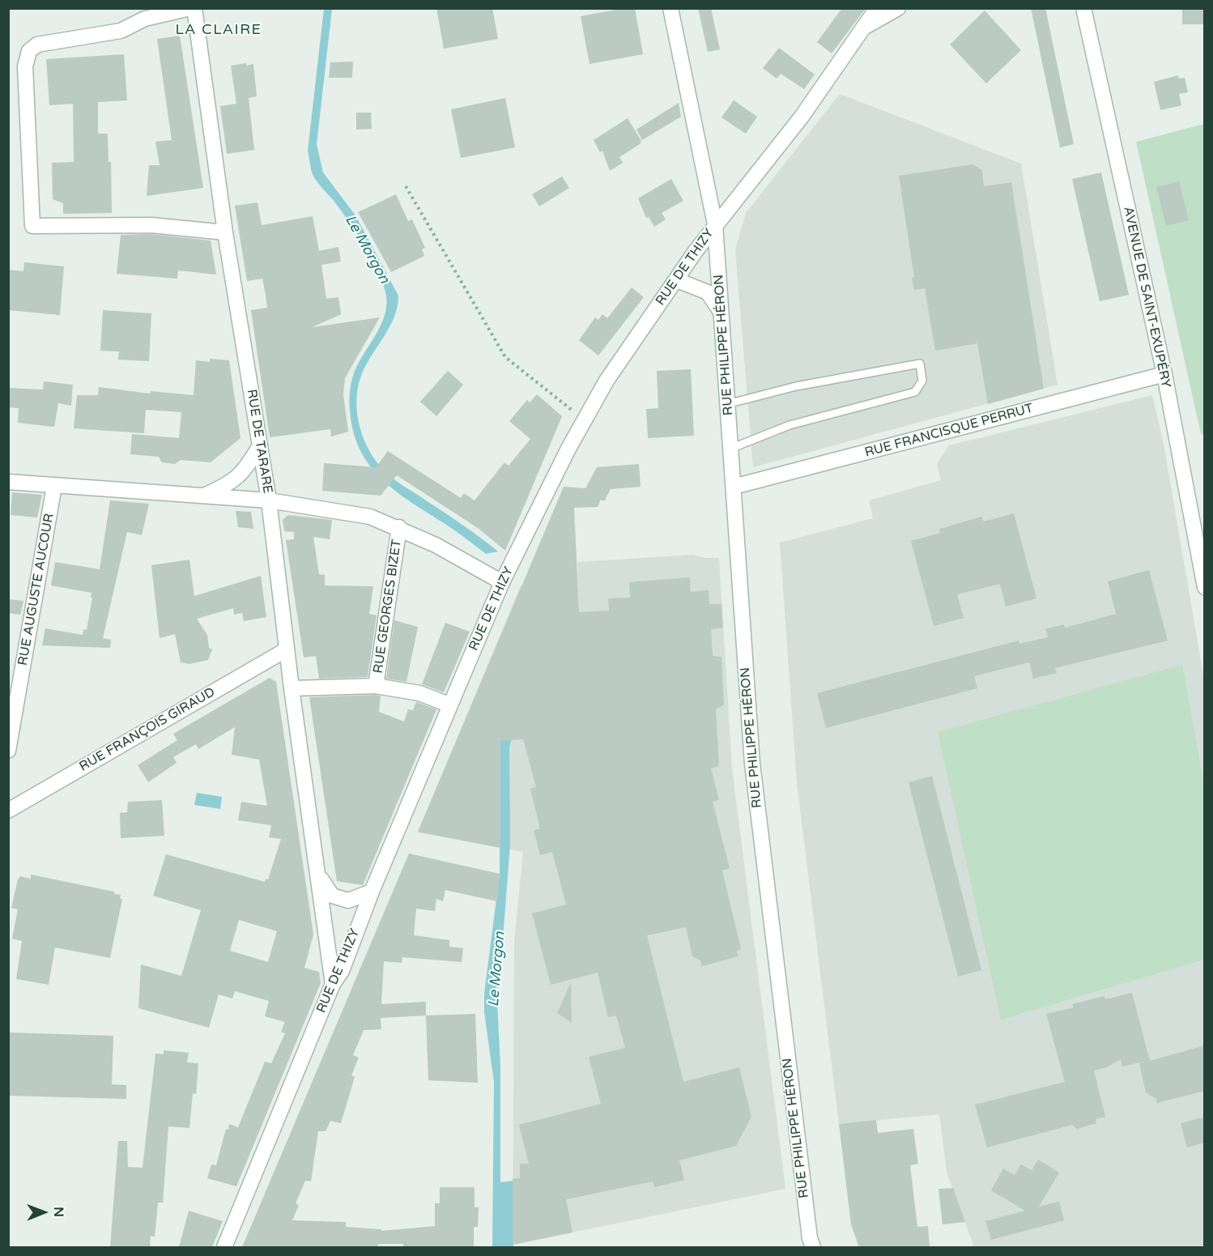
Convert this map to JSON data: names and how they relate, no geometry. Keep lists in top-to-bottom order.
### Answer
{
  "streets": {
    "street": [
      "RUE DE THIZY",
      "AVENUE DE SAINT-EXUPÉRY",
      "RUE PHILIPPE HÉRON",
      "RUE FRANCISQUE PERRUT",
      "RUE DE TARARE",
      "RUE AUGUSTE AUCOUR",
      "RUE GEORGES BIZET",
      "RUE FRANÇOIS GIRAUD"
    ]
  },
  "crossings": [
    ["RUE DE THIZY", "RUE PHILIPPE HÉRON"],
    ["RUE DE THIZY", "RUE DE TARARE"],
    ["AVENUE DE SAINT-EXUPÉRY", "RUE FRANCISQUE PERRUT"],
    ["RUE PHILIPPE HÉRON", "RUE FRANCISQUE PERRUT"],
    ["RUE DE TARARE", "RUE FRANÇOIS GIRAUD"]
  ],
  "districts": ["LA CLAIRE"],
  "water": ["Le Morgon"],
  "north": "right"
}
